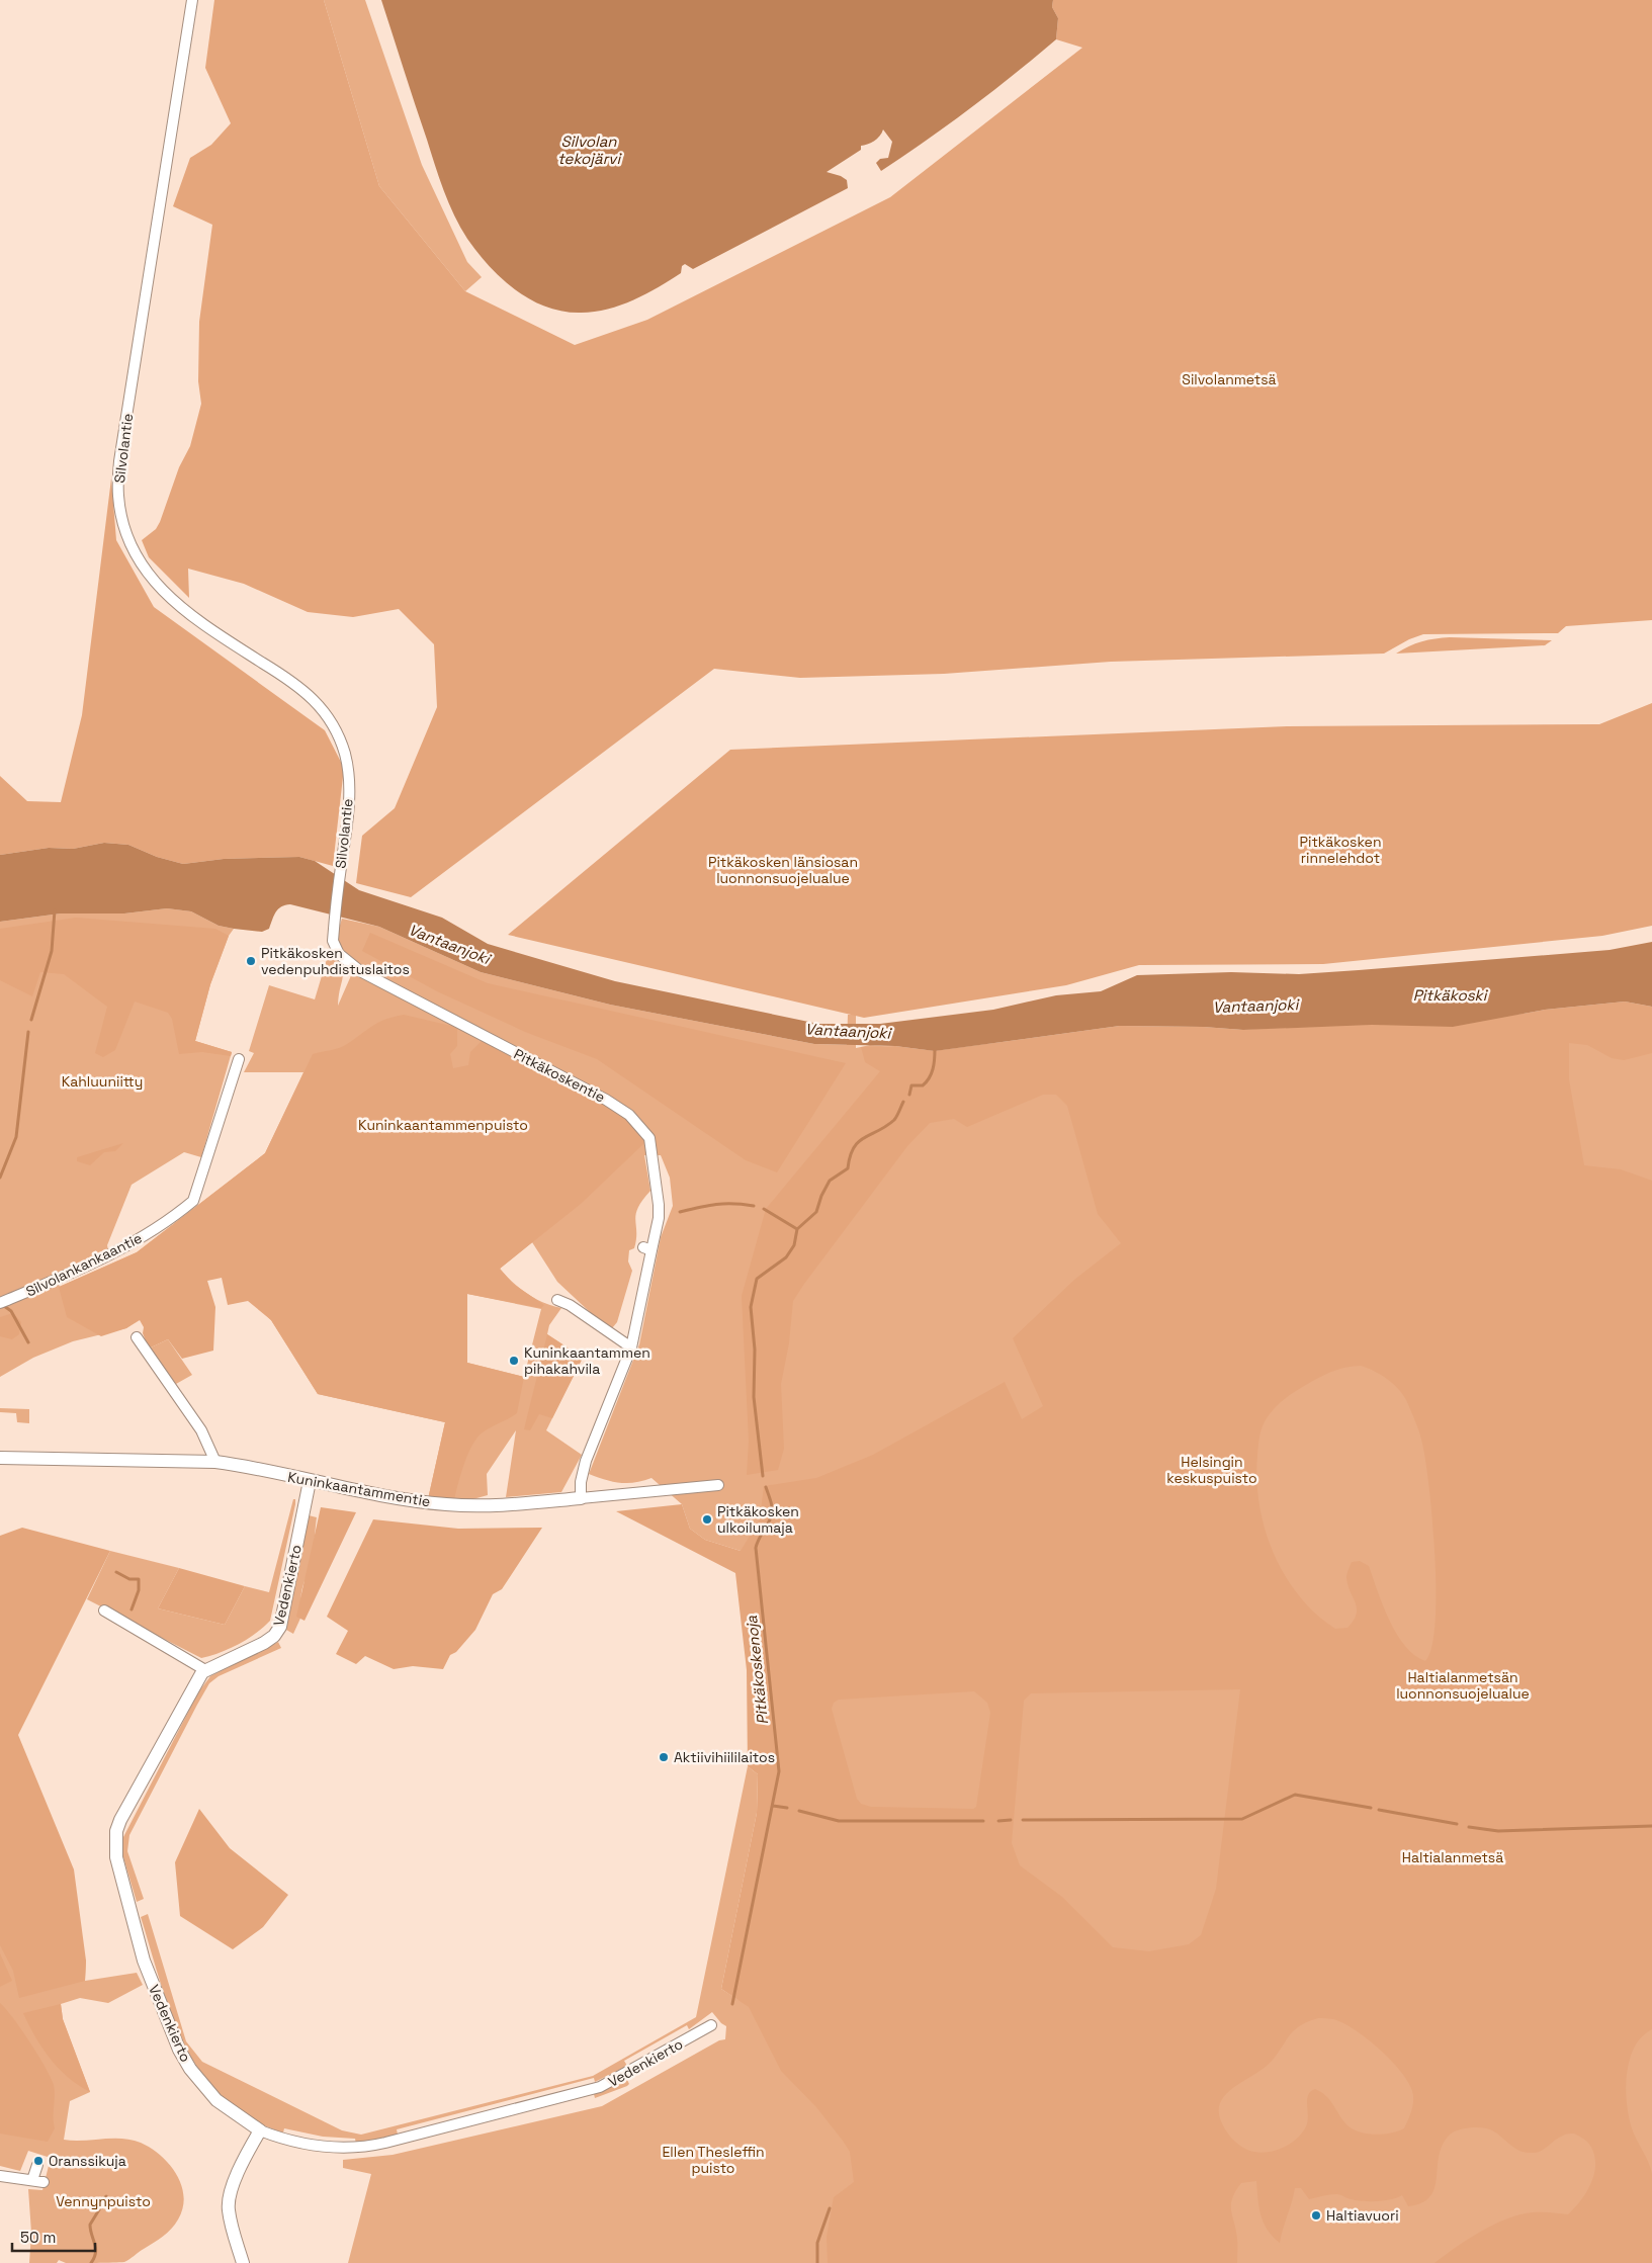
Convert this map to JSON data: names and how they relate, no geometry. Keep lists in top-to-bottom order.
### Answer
{
  "streets": {
    "street": [
      "Silvolantie",
      "Pitkäkoskentie",
      "Silvolankankaantie",
      "Kuninkaantammentie",
      "Vedenkierto"
    ]
  },
  "crossings": [
    ["Silvolantie", "Pitkäkoskentie"],
    ["Pitkäkoskentie", "Kuninkaantammentie"],
    ["Kuninkaantammentie", "Vedenkierto"]
  ],
  "water": [
    "Silvolan tekojärvi",
    "Vantaanjoki",
    "Pitkäkoski",
    "Pitkäkoskenoja"
  ],
  "parks": [
    "Silvolanmetsä",
    "Pitkäkosken rinnelehdot",
    "Pitkäkosken länsiosan luonnonsuojelualue",
    "Kahluuniitty",
    "Kuninkaantammenpuisto",
    "Helsingin keskuspuisto",
    "Haltialanmetsän luonnonsuojelualue",
    "Haltialanmetsä",
    "Ellen Thesleffin puisto",
    "Vennynpuisto"
  ],
  "places": [
    "Pitkäkosken vedenpuhdistuslaitos",
    "Kuninkaantammen pihakahvila",
    "Pitkäkosken ulkoilumaja",
    "Aktiivihiililaitos",
    "Oranssikuja",
    "Haltiavuori"
  ],
  "scale_bar": "50 m"
}
